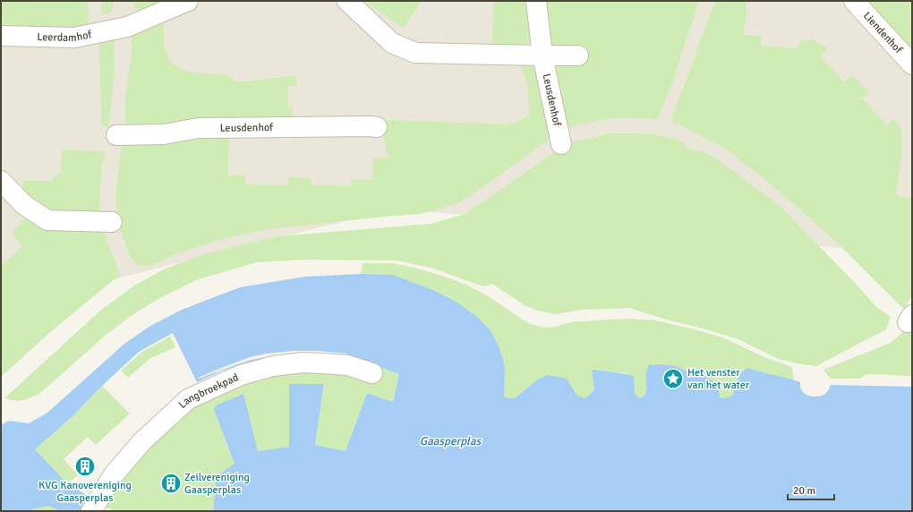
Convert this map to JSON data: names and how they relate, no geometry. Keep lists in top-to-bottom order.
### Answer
{
  "streets": {
    "street": [
      "Liendenhof",
      "Leerdamhof",
      "Leusdenhof",
      "Langbroekpad"
    ]
  },
  "water": ["Gaasperplas"],
  "places": {
    "place": ["Het venster van het water"],
    "building": ["KVG Kanovereniging Gaasperplas", "Zeilvereniging Gaasperplas"]
  },
  "scale_bar": "20 m"
}
